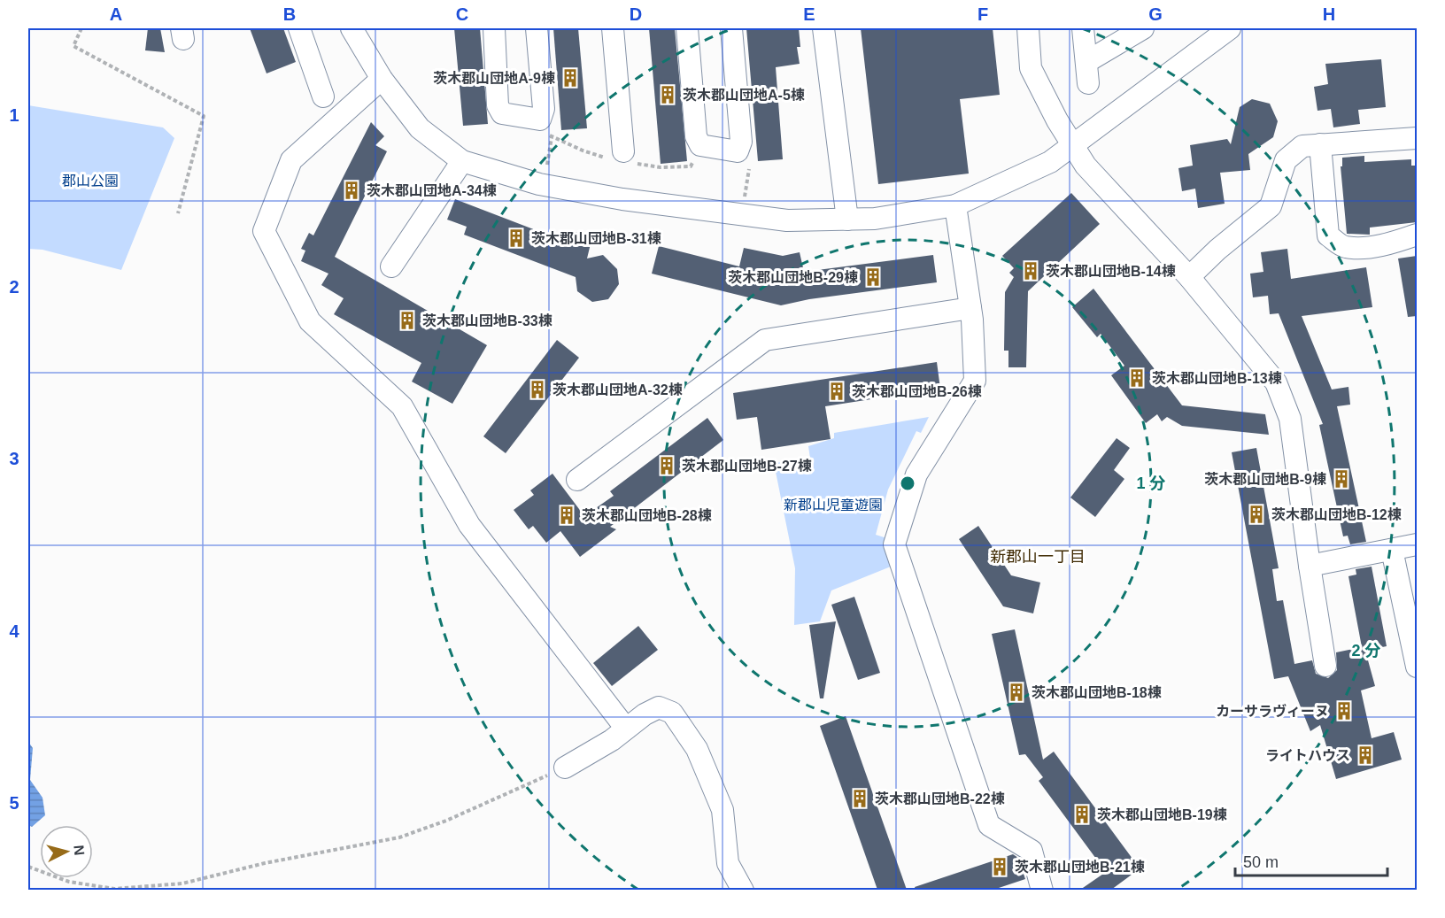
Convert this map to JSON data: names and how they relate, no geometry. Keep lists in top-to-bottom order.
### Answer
{
  "districts": ["新郡山一丁目"],
  "parks": ["郡山公園", "新郡山児童遊園"],
  "places": {
    "building": [
      "茨木郡山団地A-9棟",
      "茨木郡山団地A-5棟",
      "茨木郡山団地A-34棟",
      "茨木郡山団地B-31棟",
      "茨木郡山団地B-14棟",
      "茨木郡山団地B-29棟",
      "茨木郡山団地B-33棟",
      "茨木郡山団地B-13棟",
      "茨木郡山団地A-32棟",
      "茨木郡山団地B-26棟",
      "茨木郡山団地B-27棟",
      "茨木郡山団地B-9棟",
      "茨木郡山団地B-12棟",
      "茨木郡山団地B-28棟",
      "茨木郡山団地B-18棟",
      "カーサラヴィーヌ",
      "ライトハウス",
      "茨木郡山団地B-22棟",
      "茨木郡山団地B-19棟",
      "茨木郡山団地B-21棟"
    ]
  },
  "scale_bar": "50 m",
  "north": "right",
  "grid": {
    "columns": [
      "A",
      "B",
      "C",
      "D",
      "E",
      "F",
      "G",
      "H"
    ],
    "rows": [
      "1",
      "2",
      "3",
      "4",
      "5"
    ]
  },
  "rings": ["1 分", "2 分"]
}
